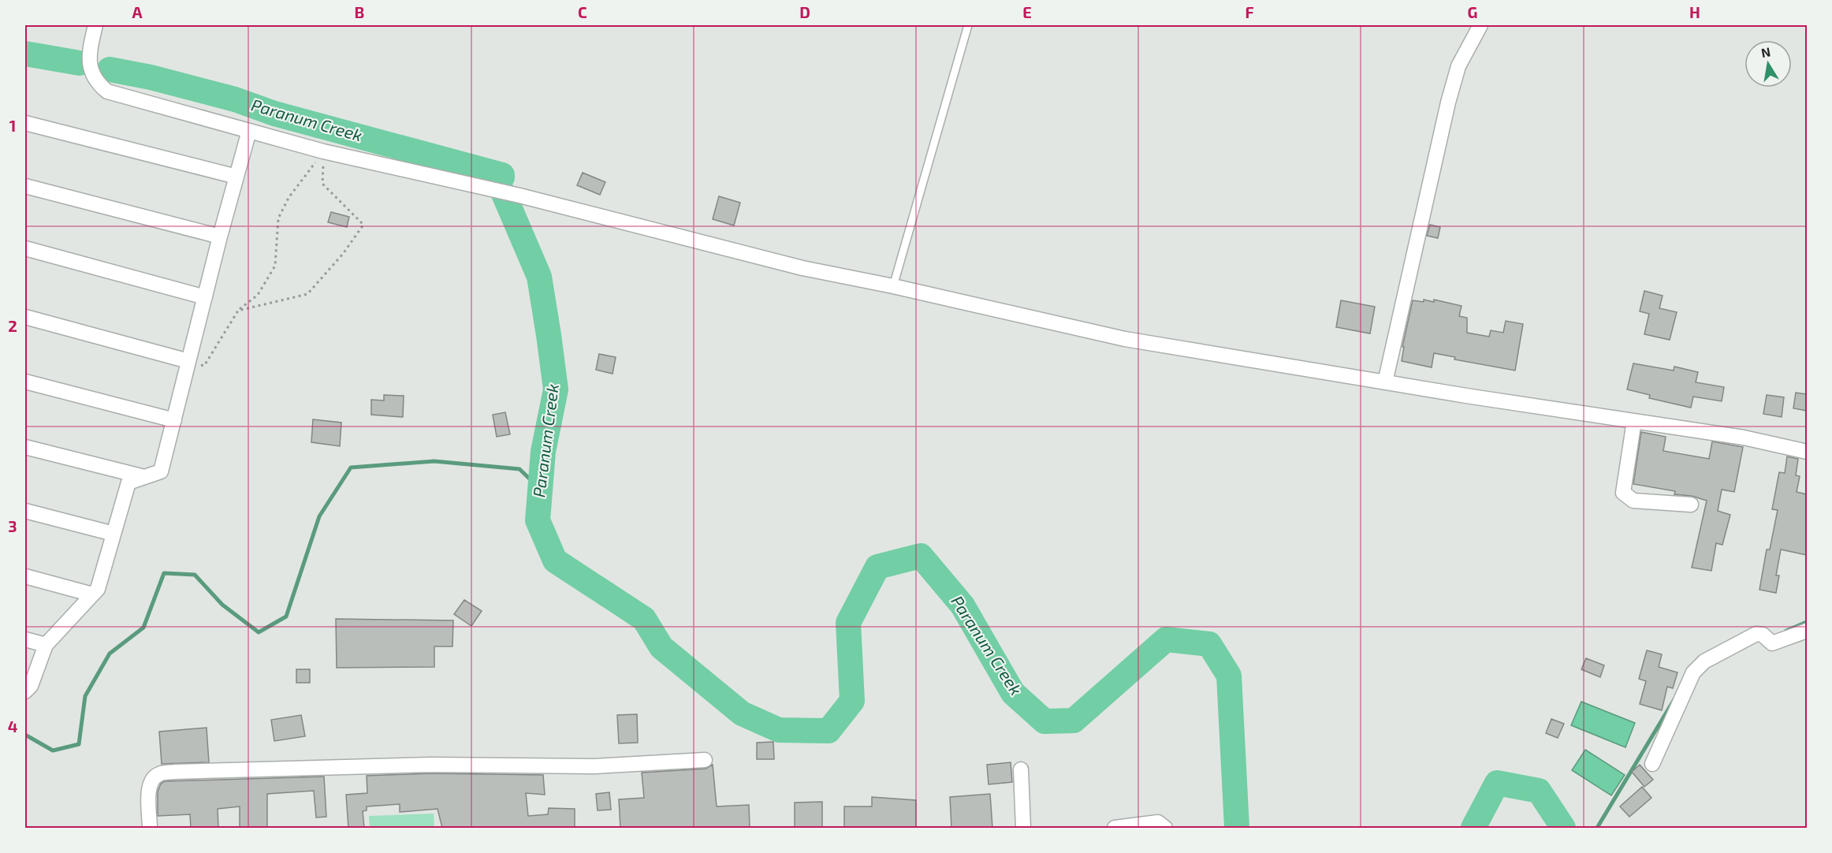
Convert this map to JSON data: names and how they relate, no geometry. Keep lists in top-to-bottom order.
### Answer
{
  "water": ["Paranum Creek"],
  "north": "top",
  "grid": {
    "columns": [
      "A",
      "B",
      "C",
      "D",
      "E",
      "F",
      "G",
      "H"
    ],
    "rows": [
      "1",
      "2",
      "3",
      "4"
    ]
  }
}
